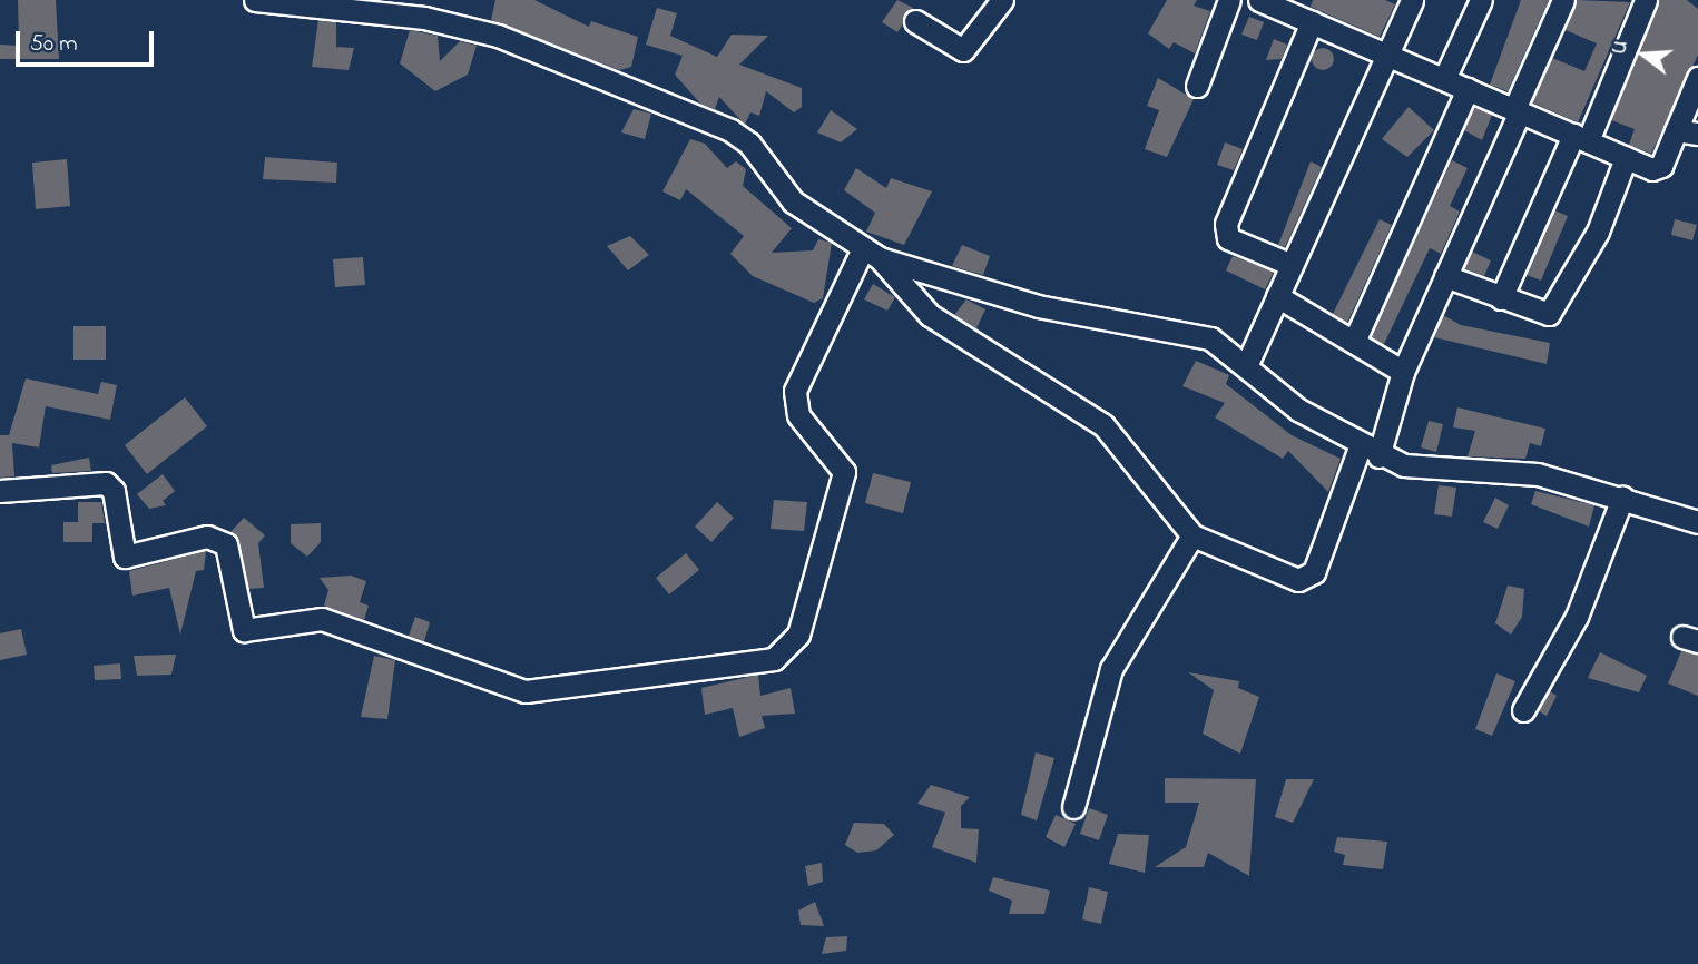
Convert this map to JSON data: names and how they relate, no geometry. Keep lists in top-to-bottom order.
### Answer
{
  "scale_bar": "50 m",
  "north": "left"
}
